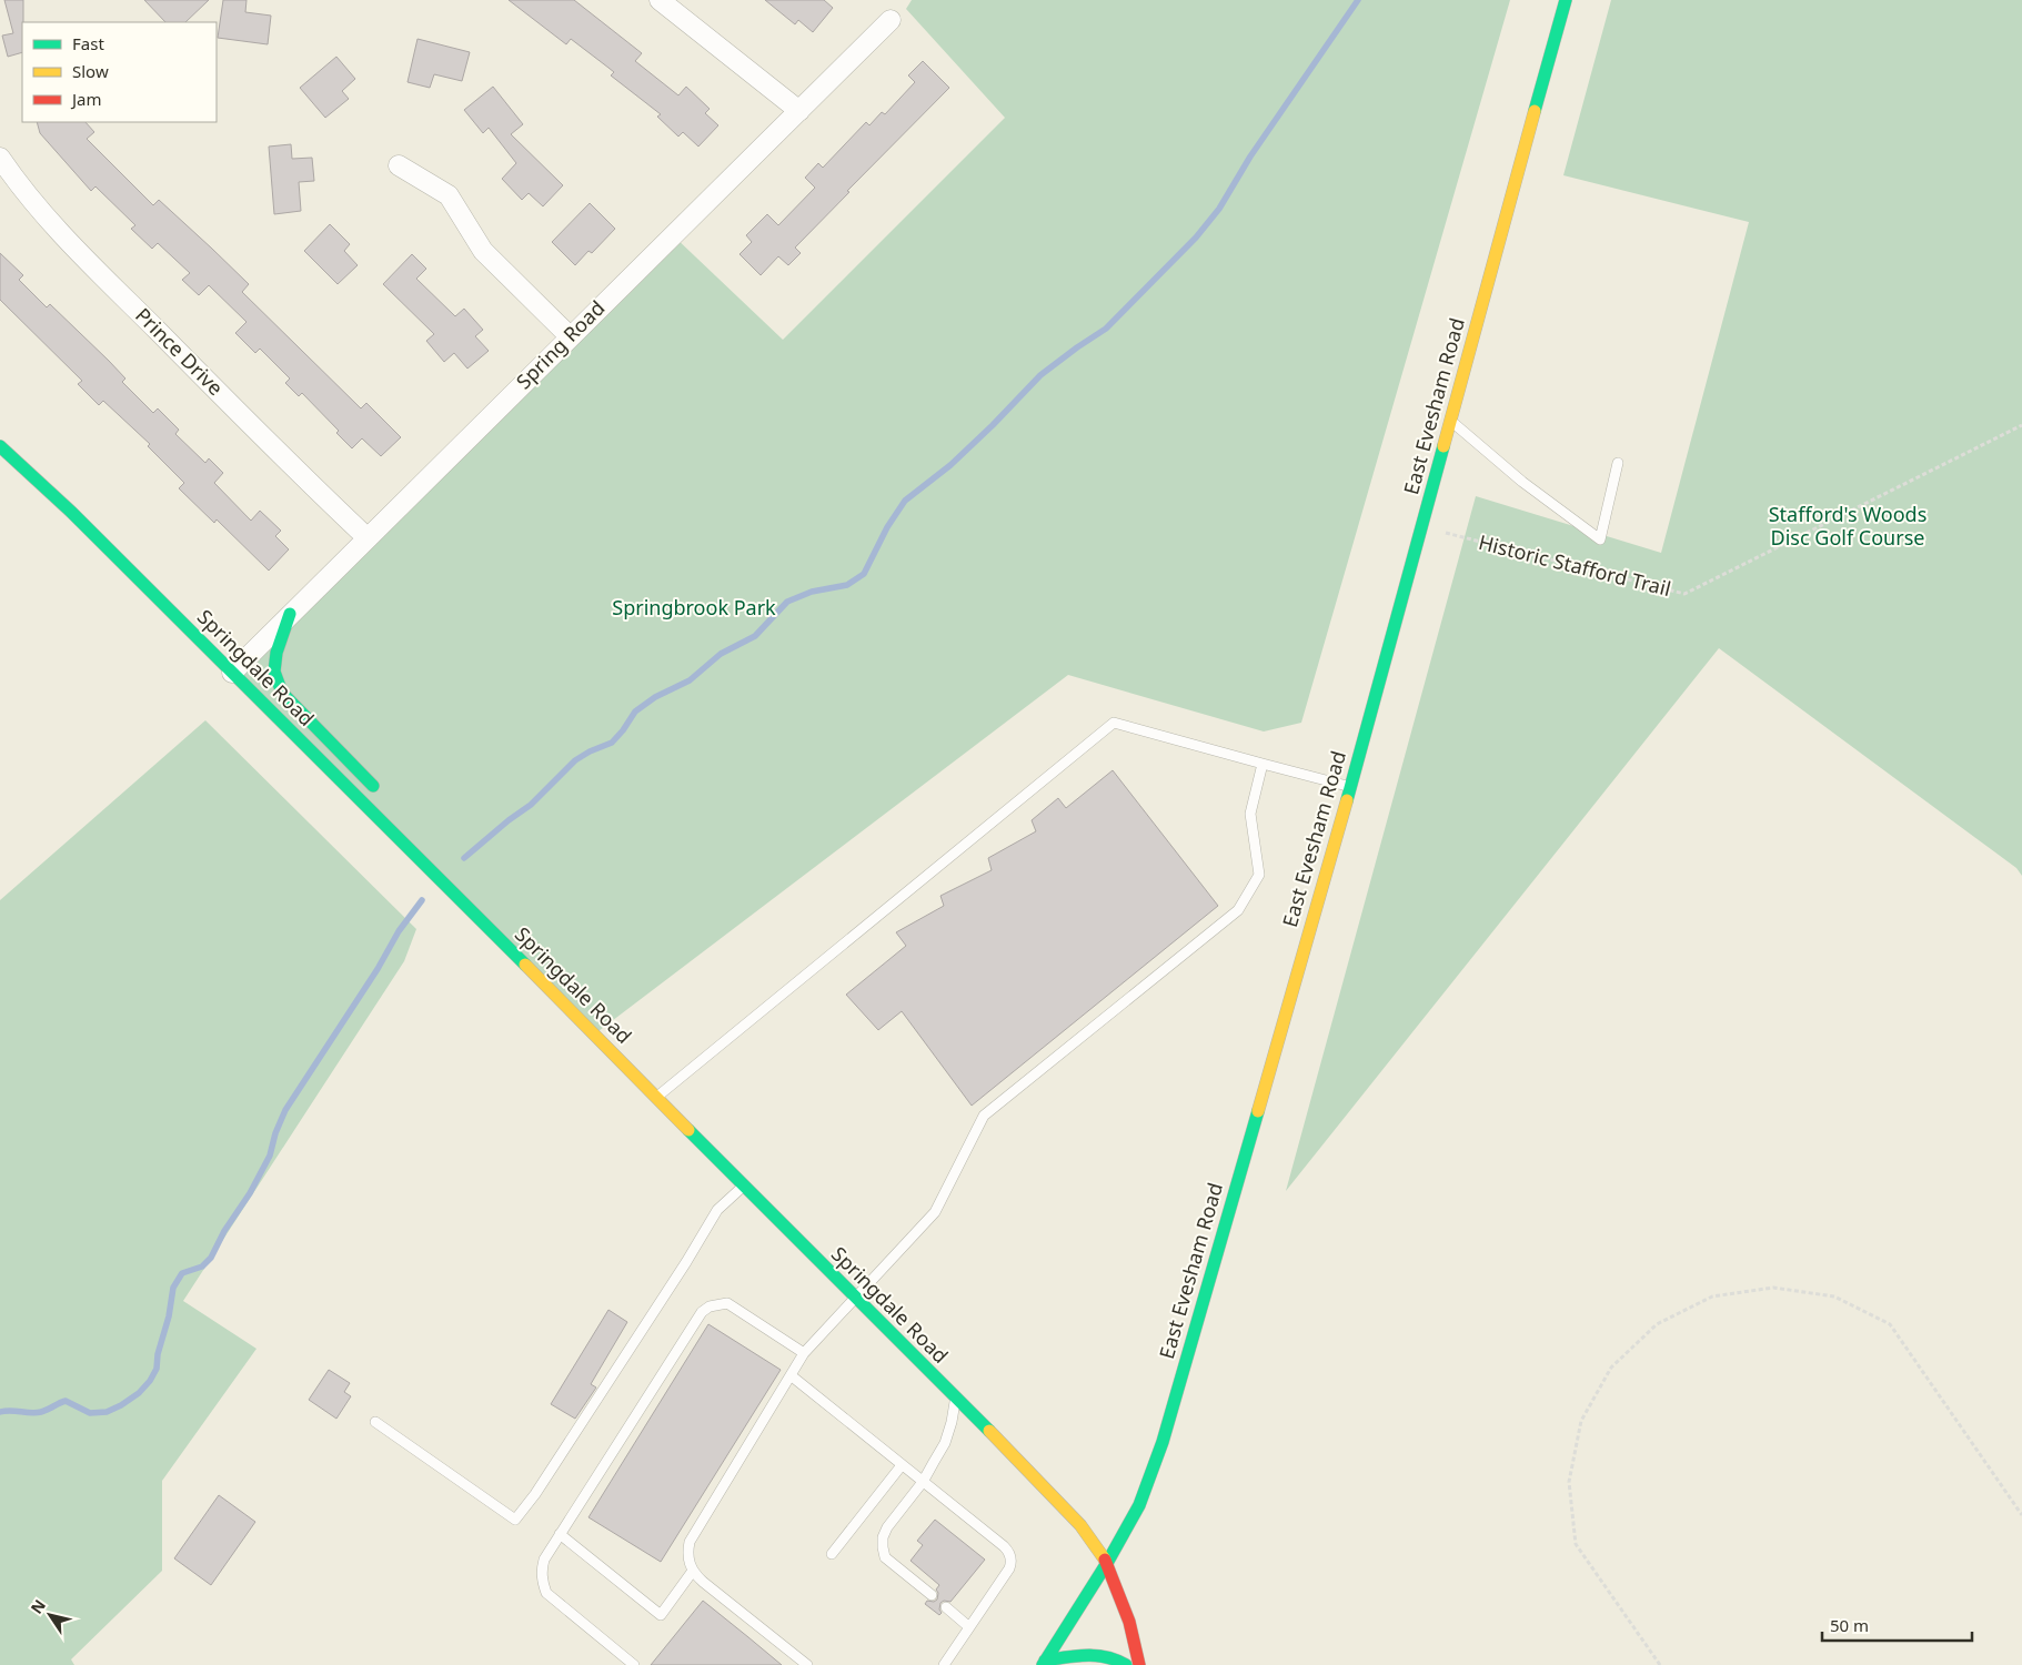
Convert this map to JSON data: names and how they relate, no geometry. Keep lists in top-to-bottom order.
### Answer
{
  "streets": {
    "main road": ["East Evesham Road", "Springdale Road"],
    "street": ["Spring Road", "Prince Drive"],
    "path": ["Historic Stafford Trail"]
  },
  "crossings": [
    ["Spring Road", "Prince Drive"],
    ["Spring Road", "Springdale Road"],
    ["East Evesham Road", "Historic Stafford Trail"],
    ["East Evesham Road", "Springdale Road"]
  ],
  "parks": ["Stafford's Woods Disc Golf Course", "Springbrook Park"],
  "legend": ["Fast", "Slow", "Jam"],
  "scale_bar": "50 m",
  "north": "top left"
}
